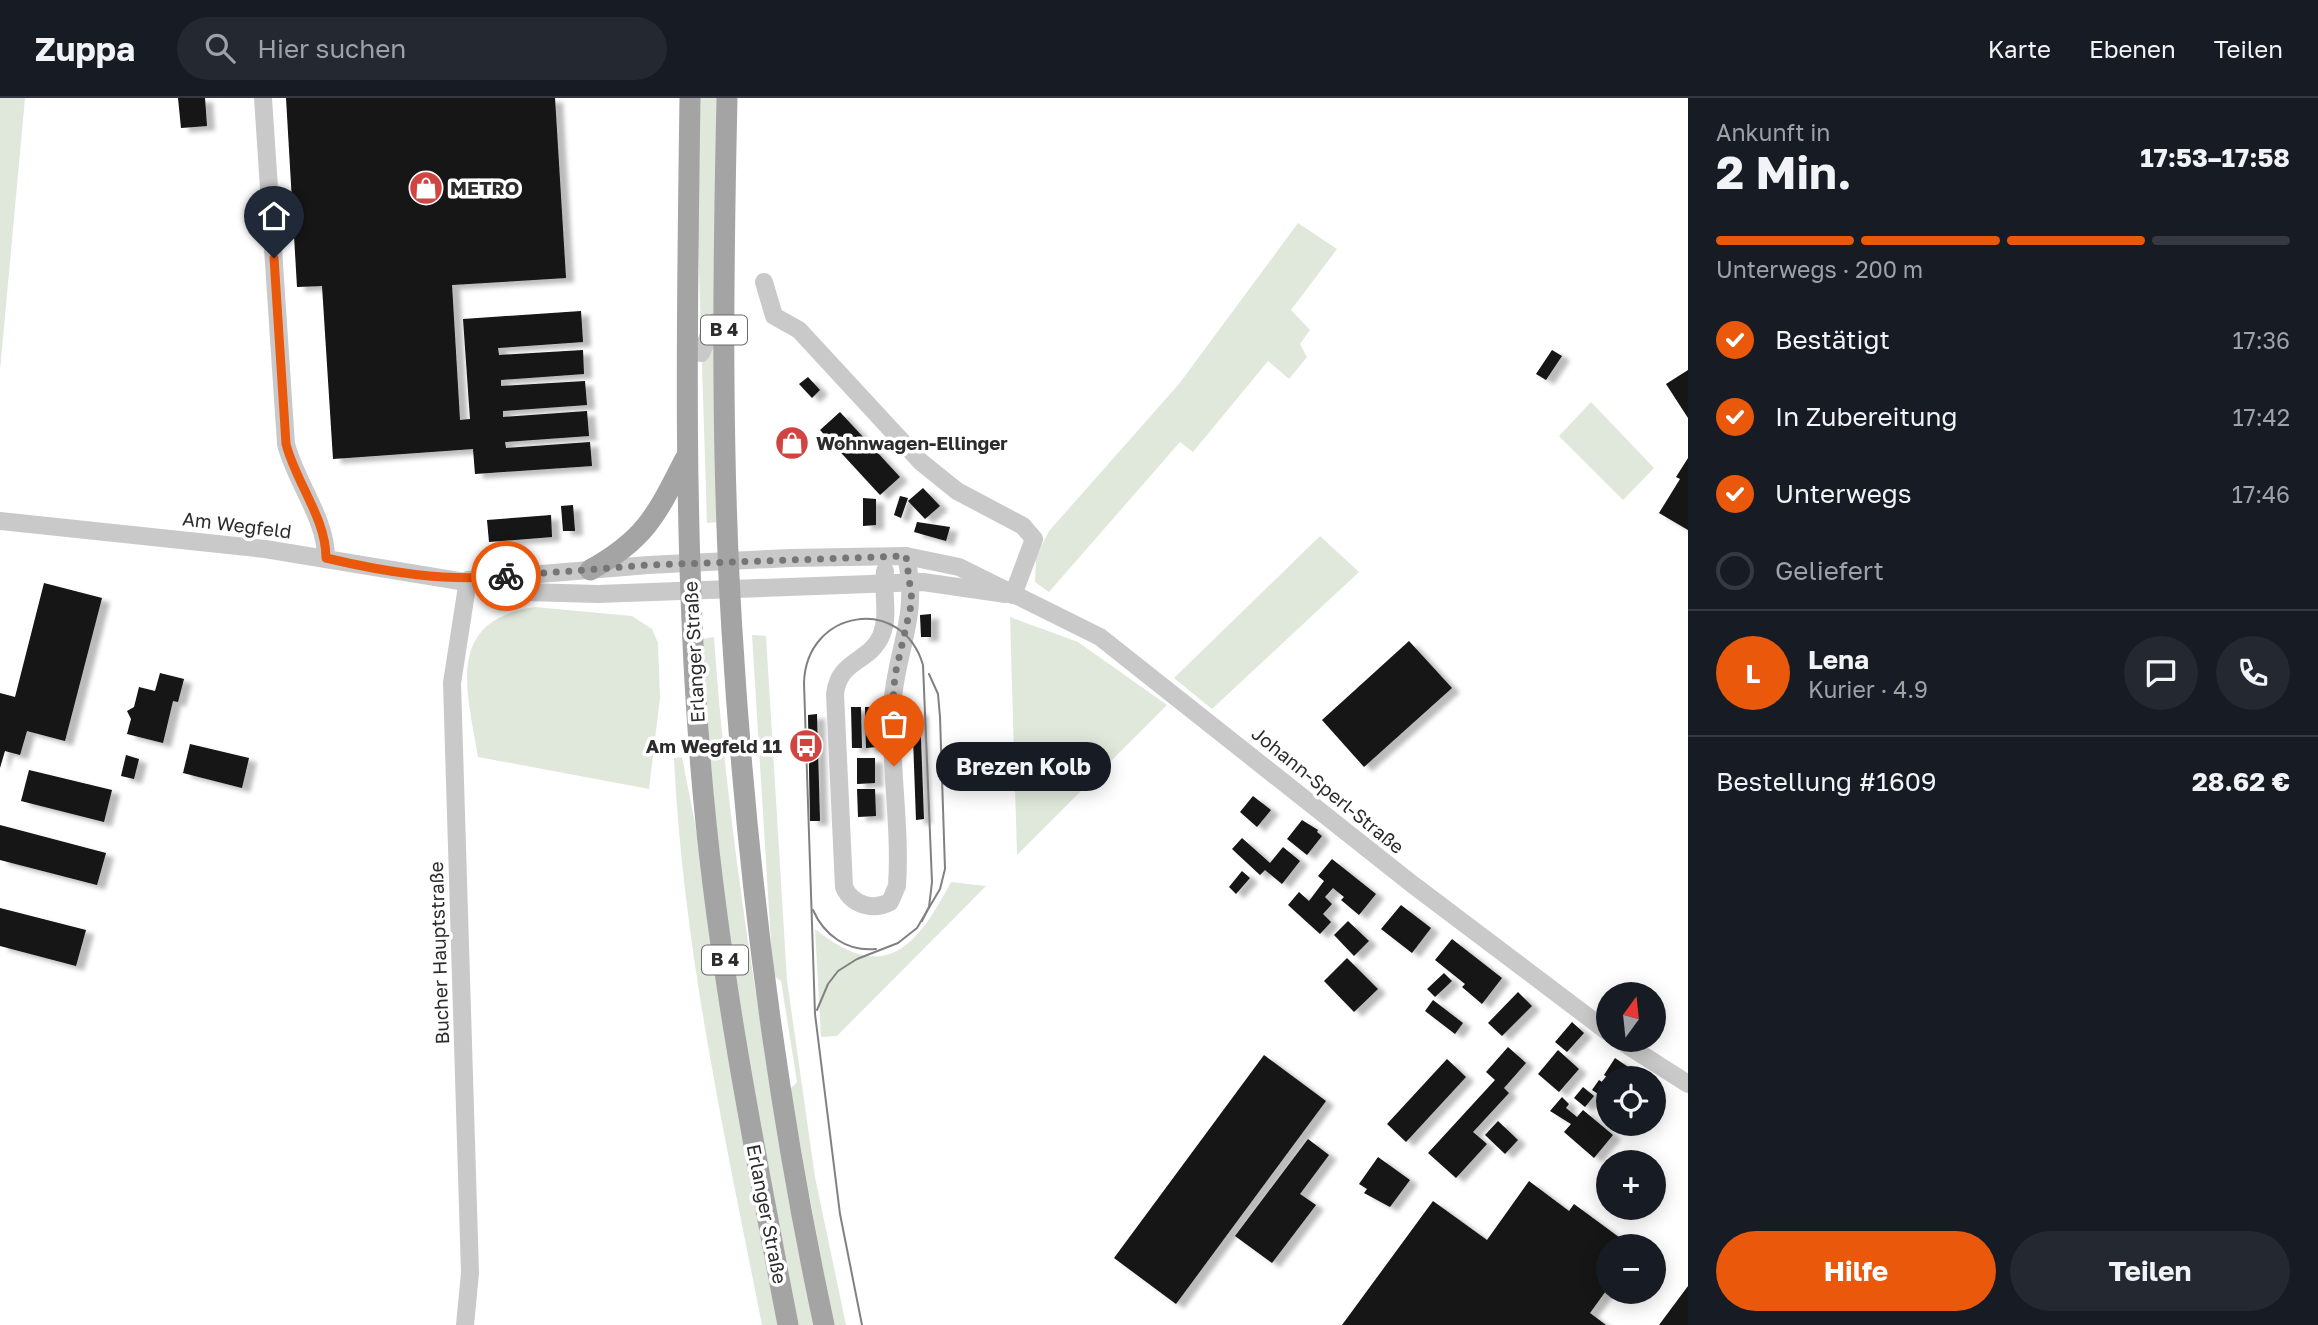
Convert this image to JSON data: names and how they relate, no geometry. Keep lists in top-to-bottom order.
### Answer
{
  "streets": {
    "main road": ["B 4", "Erlanger Straße"],
    "street": ["Am Wegfeld", "Johann-Sperl-Straße", "Bucher Hauptstraße"]
  },
  "crossings": [
    ["B 4", "Am Wegfeld"],
    ["B 4", "Erlanger Straße"],
    ["Am Wegfeld", "Erlanger Straße"],
    ["Am Wegfeld", "Johann-Sperl-Straße"],
    ["Am Wegfeld", "Bucher Hauptstraße"],
    ["Erlanger Straße", "Johann-Sperl-Straße"]
  ],
  "places": {
    "shop": ["METRO", "Wohnwagen-Ellinger"],
    "bus stop": ["Am Wegfeld 11"],
    "other": ["Brezen Kolb"]
  },
  "north": "top",
  "page": {
    "header": "Zuppa",
    "search": "Hier suchen",
    "nav": ["Karte", "Ebenen", "Teilen"],
    "heading": ["2 Min.", "Ankunft in", "17:53–17:58"],
    "panel": [
      "Lena",
      "Kurier · 4.9",
      "Bestellung #1609",
      "28.62 €"
    ],
    "bar": "Unterwegs · 200 m",
    "list": [
      ["Bestätigt", "17:36"],
      ["In Zubereitung", "17:42"],
      ["Unterwegs", "17:46"],
      "Geliefert"
    ],
    "round": "L",
    "bubble": "Brezen Kolb",
    "map_buttons": ["+", "−"],
    "buttons": ["Hilfe", "Teilen"]
  }
}
